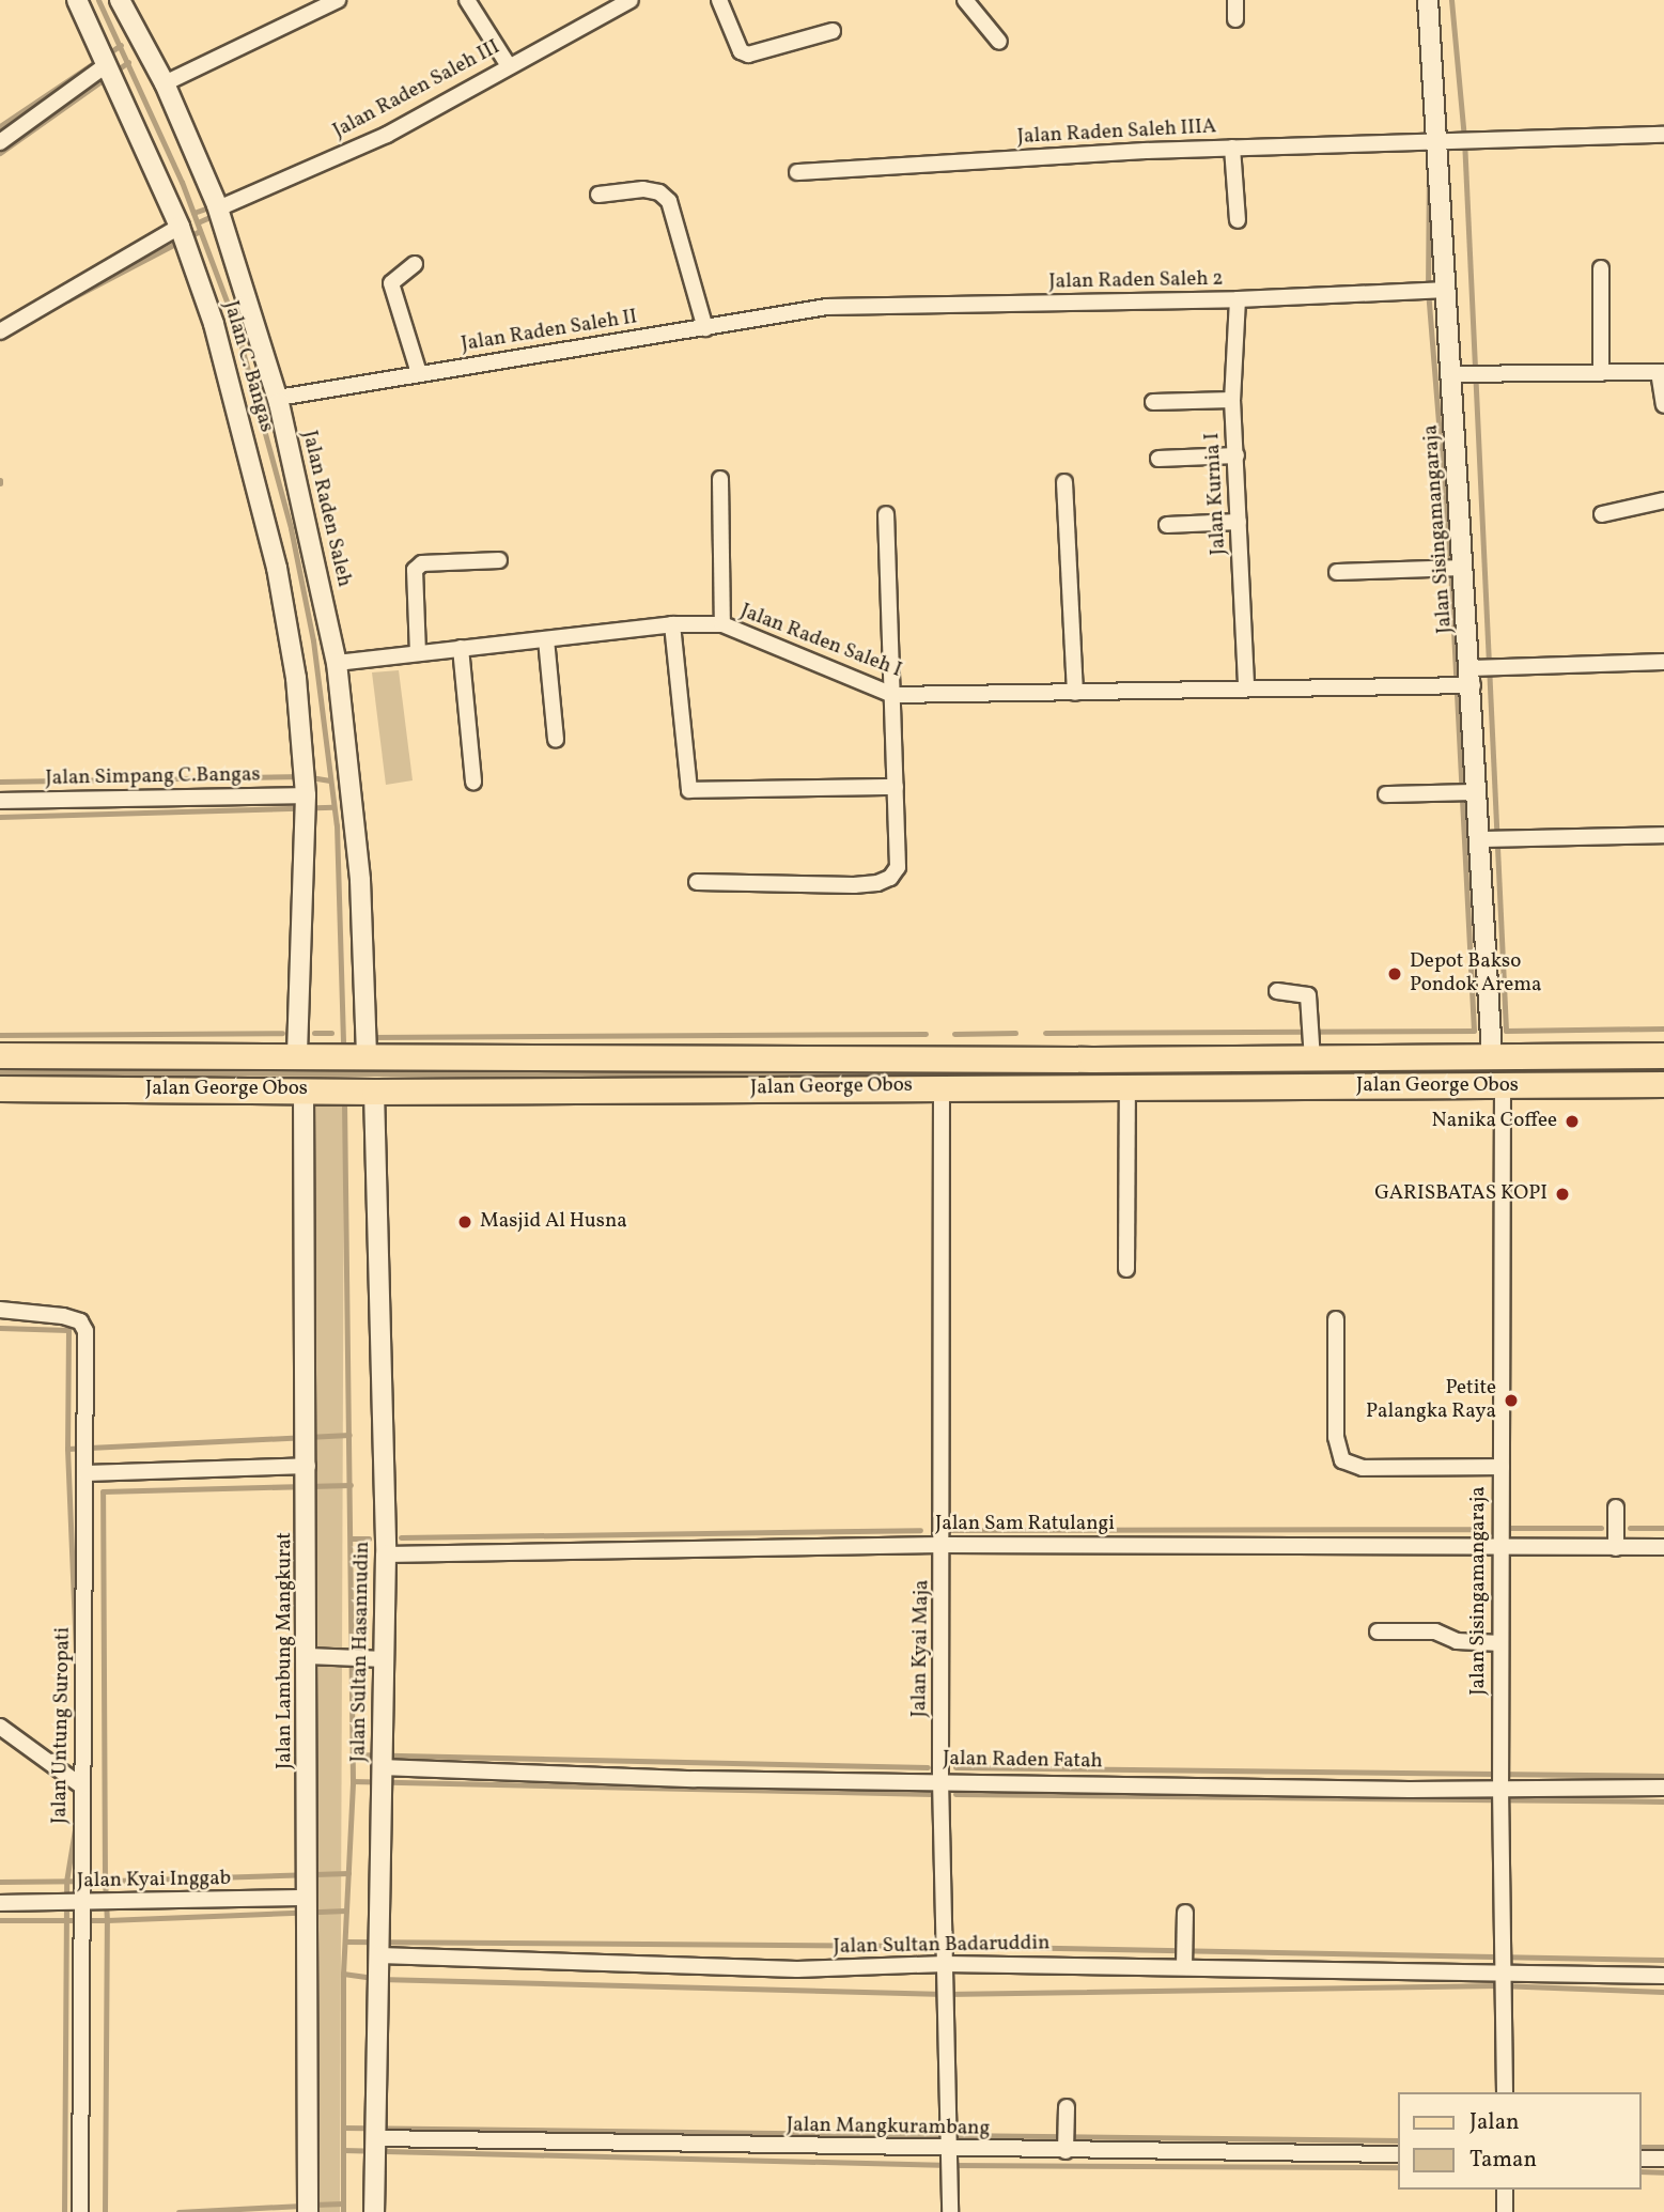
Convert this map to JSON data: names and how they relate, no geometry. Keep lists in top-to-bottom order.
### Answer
{
  "streets": {
    "main road": ["Jalan George Obos"],
    "street": [
      "Jalan Raden Saleh III",
      "Jalan Raden Saleh IIIA",
      "Jalan Raden Saleh 2",
      "Jalan Raden Saleh II",
      "Jalan C. Bangas",
      "Jalan Kurnia I",
      "Jalan Raden Saleh",
      "Jalan Sisingamangaraja",
      "Jalan Raden Saleh I",
      "Jalan Simpang C.Bangas",
      "Jalan Sam Ratulangi",
      "Jalan Kyai Maja",
      "Jalan Lambung Mangkurat",
      "Jalan Sultan Hasannudin",
      "Jalan Untung Suropati",
      "Jalan Raden Fatah",
      "Jalan Kyai Inggab",
      "Jalan Sultan Badaruddin",
      "Jalan Mangkurambang"
    ]
  },
  "crossings": [
    ["Jalan Raden Saleh III", "Jalan Raden Saleh"],
    ["Jalan Raden Saleh IIIA", "Jalan Sisingamangaraja"],
    ["Jalan Raden Saleh 2", "Jalan Raden Saleh II"],
    ["Jalan Raden Saleh 2", "Jalan Kurnia I"],
    ["Jalan Raden Saleh 2", "Jalan Sisingamangaraja"],
    ["Jalan Raden Saleh II", "Jalan Raden Saleh"],
    ["Jalan C. Bangas", "Jalan Simpang C.Bangas"],
    ["Jalan C. Bangas", "Jalan George Obos"],
    ["Jalan Kurnia I", "Jalan Raden Saleh I"],
    ["Jalan Raden Saleh", "Jalan Raden Saleh I"],
    ["Jalan Raden Saleh", "Jalan George Obos"],
    ["Jalan Sisingamangaraja", "Jalan Raden Saleh I"],
    ["Jalan Sisingamangaraja", "Jalan George Obos"],
    ["Jalan Sisingamangaraja", "Jalan Sam Ratulangi"],
    ["Jalan Sisingamangaraja", "Jalan Raden Fatah"],
    ["Jalan Sisingamangaraja", "Jalan Sultan Badaruddin"],
    ["Jalan George Obos", "Jalan Kyai Maja"],
    ["Jalan George Obos", "Jalan Lambung Mangkurat"],
    ["Jalan George Obos", "Jalan Sultan Hasannudin"],
    ["Jalan Sam Ratulangi", "Jalan Kyai Maja"],
    ["Jalan Sam Ratulangi", "Jalan Sultan Hasannudin"],
    ["Jalan Kyai Maja", "Jalan Raden Fatah"],
    ["Jalan Kyai Maja", "Jalan Sultan Badaruddin"],
    ["Jalan Kyai Maja", "Jalan Mangkurambang"],
    ["Jalan Lambung Mangkurat", "Jalan Kyai Inggab"],
    ["Jalan Sultan Hasannudin", "Jalan Raden Fatah"],
    ["Jalan Sultan Hasannudin", "Jalan Sultan Badaruddin"],
    ["Jalan Sultan Hasannudin", "Jalan Mangkurambang"],
    ["Jalan Untung Suropati", "Jalan Kyai Inggab"]
  ],
  "places": [
    "Depot Bakso Pondok Arema",
    "Nanika Coffee",
    "GARISBATAS KOPI",
    "Masjid Al Husna",
    "Petite Palangka Raya"
  ],
  "legend": ["Jalan", "Taman"]
}
